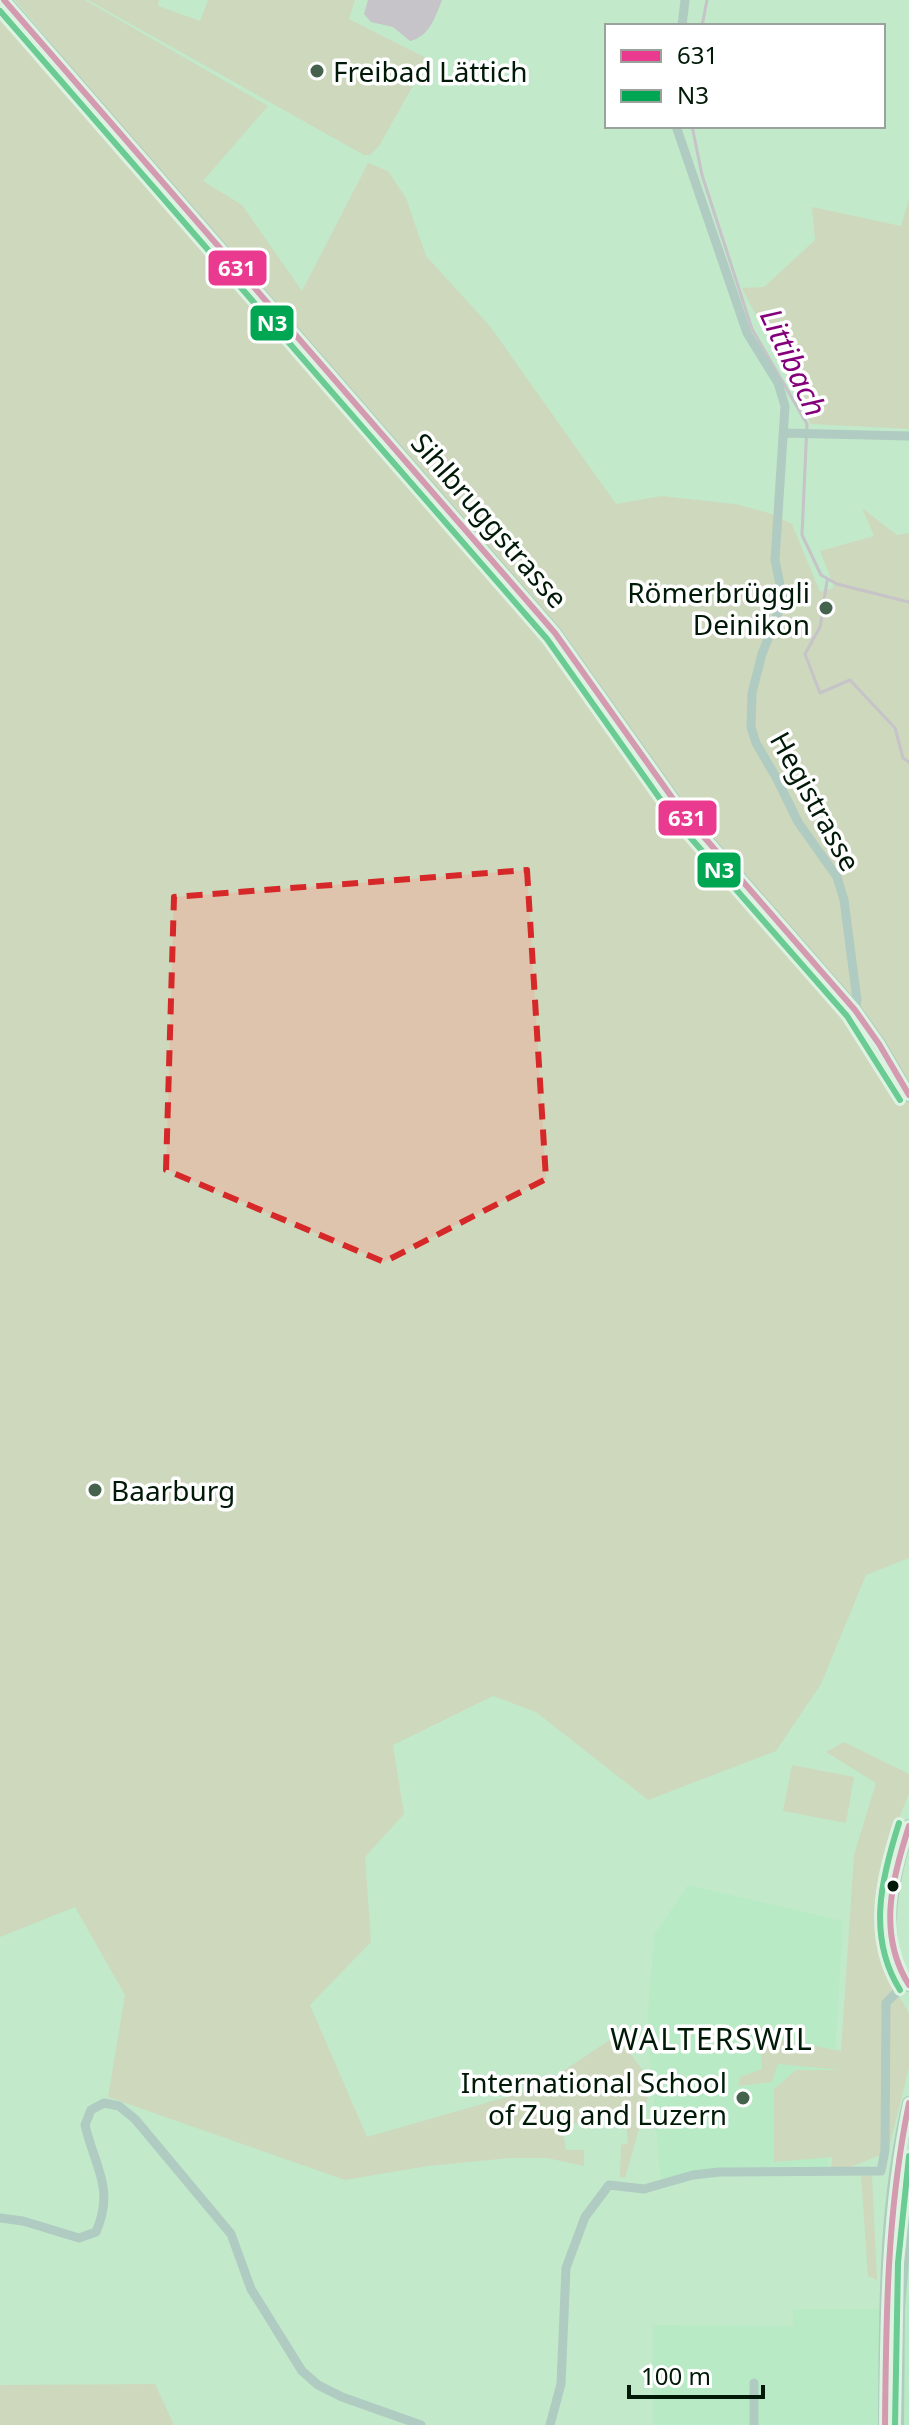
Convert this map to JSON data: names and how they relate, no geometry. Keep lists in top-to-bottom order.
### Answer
{
  "streets": {
    "main road": ["Sihlbruggstrasse"],
    "street": ["Hegistrasse"]
  },
  "crossings": [
    ["Sihlbruggstrasse", "Hegistrasse"]
  ],
  "districts": ["WALTERSWIL"],
  "water": ["Littibach"],
  "places": [
    "Freibad Lättich",
    "Römerbrüggli Deinikon",
    "Baarburg",
    "International School of Zug and Luzern"
  ],
  "lines": ["transit line 631", "transit line N3"],
  "legend": ["631", "N3"],
  "scale_bar": "100 m"
}
